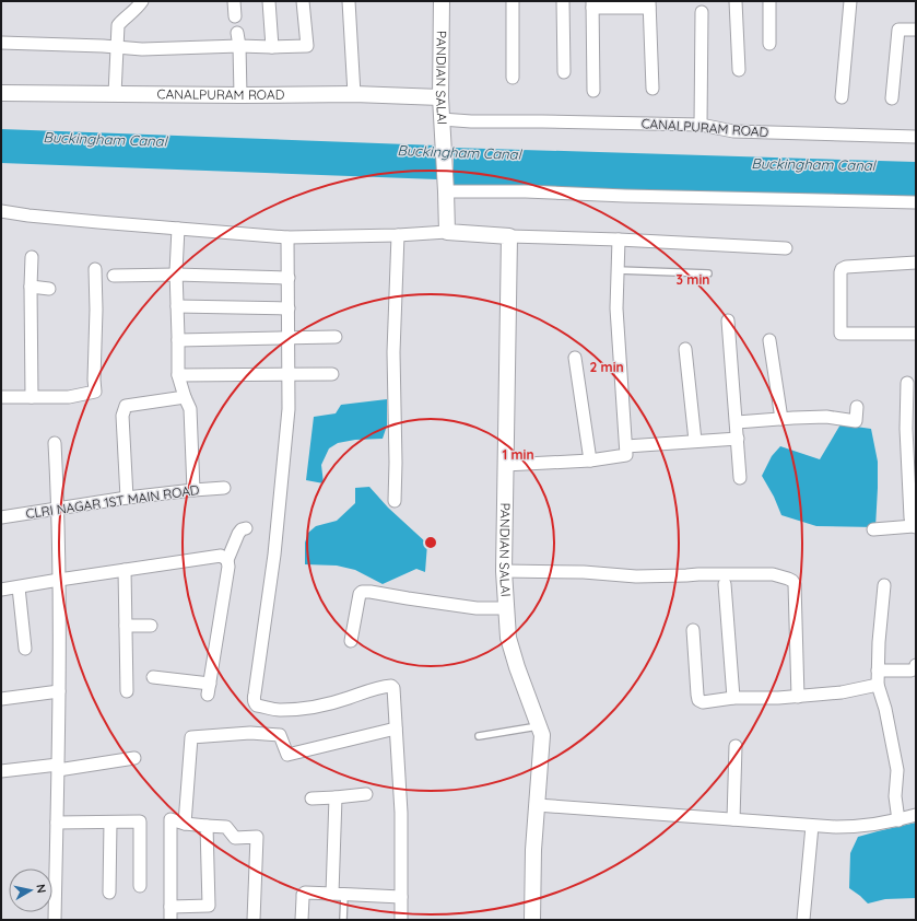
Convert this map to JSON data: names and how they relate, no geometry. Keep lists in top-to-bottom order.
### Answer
{
  "streets": {
    "street": ["PANDIAN SALAI", "CANALPURAM ROAD", "CLRI NAGAR 1ST MAIN ROAD"]
  },
  "crossings": [
    ["PANDIAN SALAI", "CANALPURAM ROAD"]
  ],
  "water": ["Buckingham Canal"],
  "north": "right",
  "rings": ["3 min", "2 min", "1 min"]
}
